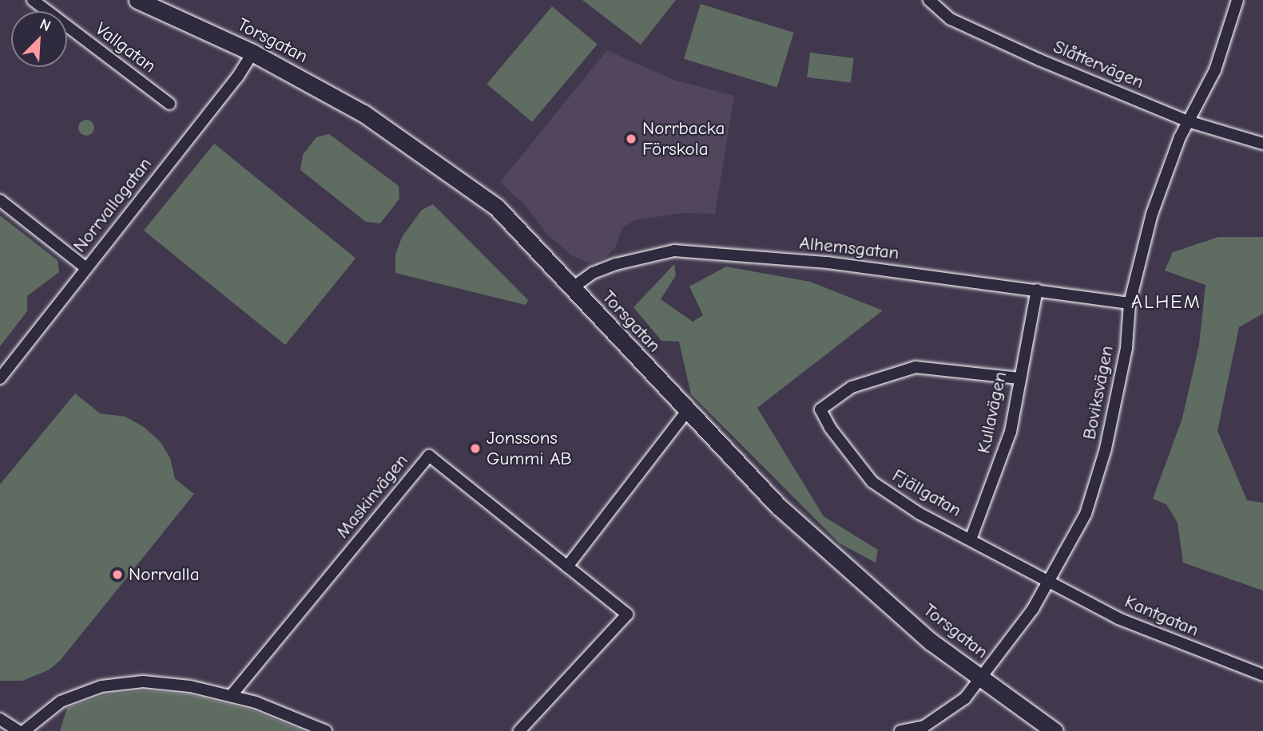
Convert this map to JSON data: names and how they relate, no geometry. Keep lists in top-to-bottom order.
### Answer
{
  "streets": {
    "main road": ["Torsgatan"],
    "street": [
      "Vallgatan",
      "Slåttervägen",
      "Norrvallagatan",
      "Alhemsgatan",
      "Boviksvägen",
      "Kullavägen",
      "Fjällgatan",
      "Maskinvägen",
      "Kantgatan"
    ]
  },
  "crossings": [
    ["Torsgatan", "Norrvallagatan"],
    ["Torsgatan", "Alhemsgatan"],
    ["Torsgatan", "Boviksvägen"],
    ["Slåttervägen", "Boviksvägen"],
    ["Alhemsgatan", "Boviksvägen"],
    ["Alhemsgatan", "Kullavägen"],
    ["Boviksvägen", "Fjällgatan"],
    ["Boviksvägen", "Kantgatan"],
    ["Kullavägen", "Fjällgatan"],
    ["Fjällgatan", "Kantgatan"]
  ],
  "districts": ["ALHEM"],
  "places": ["Norrbacka Förskola", "Jonssons Gummi AB", "Norrvalla"],
  "north": "top right"
}
